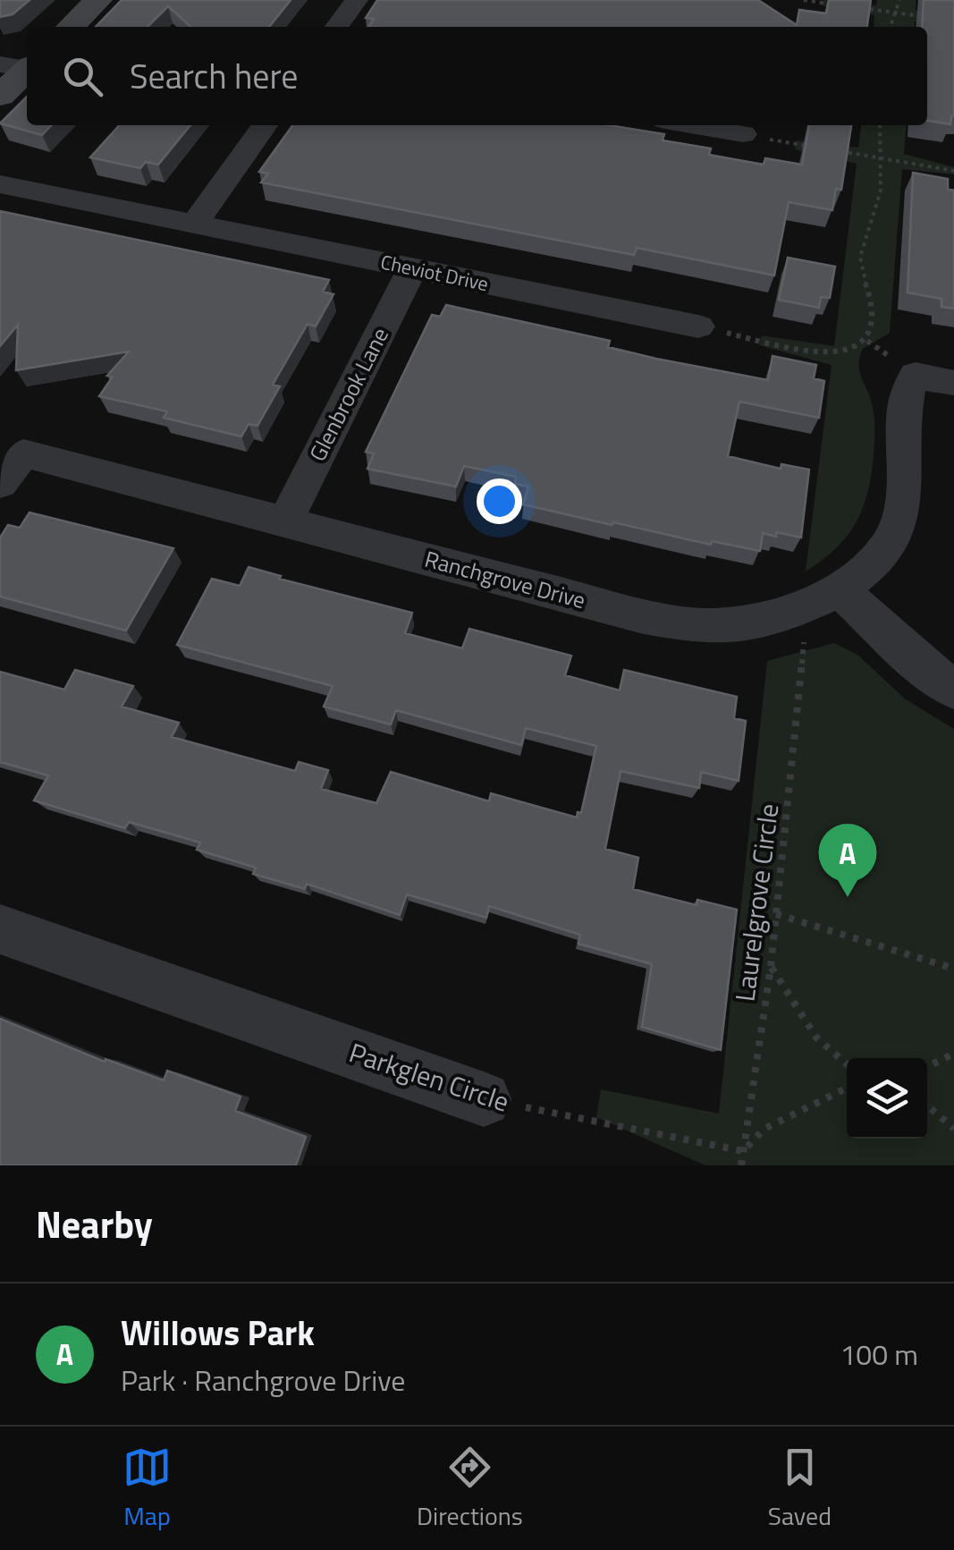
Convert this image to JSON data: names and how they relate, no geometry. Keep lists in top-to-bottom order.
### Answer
{
  "streets": {
    "street": [
      "Cheviot Drive",
      "Glenbrook Lane",
      "Ranchgrove Drive",
      "Parkglen Circle"
    ],
    "path": ["Laurelgrove Circle"]
  },
  "crossings": [
    ["Cheviot Drive", "Glenbrook Lane"],
    ["Glenbrook Lane", "Ranchgrove Drive"],
    ["Laurelgrove Circle", "Parkglen Circle"]
  ],
  "page": {
    "search": "Search here",
    "pins": "A",
    "heading": "Nearby",
    "list": [
      {
        "mark": "A",
        "name": "Willows Park",
        "note": "Park · Ranchgrove Drive",
        "value": "100 m"
      }
    ],
    "nav": ["Map", "Directions", "Saved"]
  }
}
